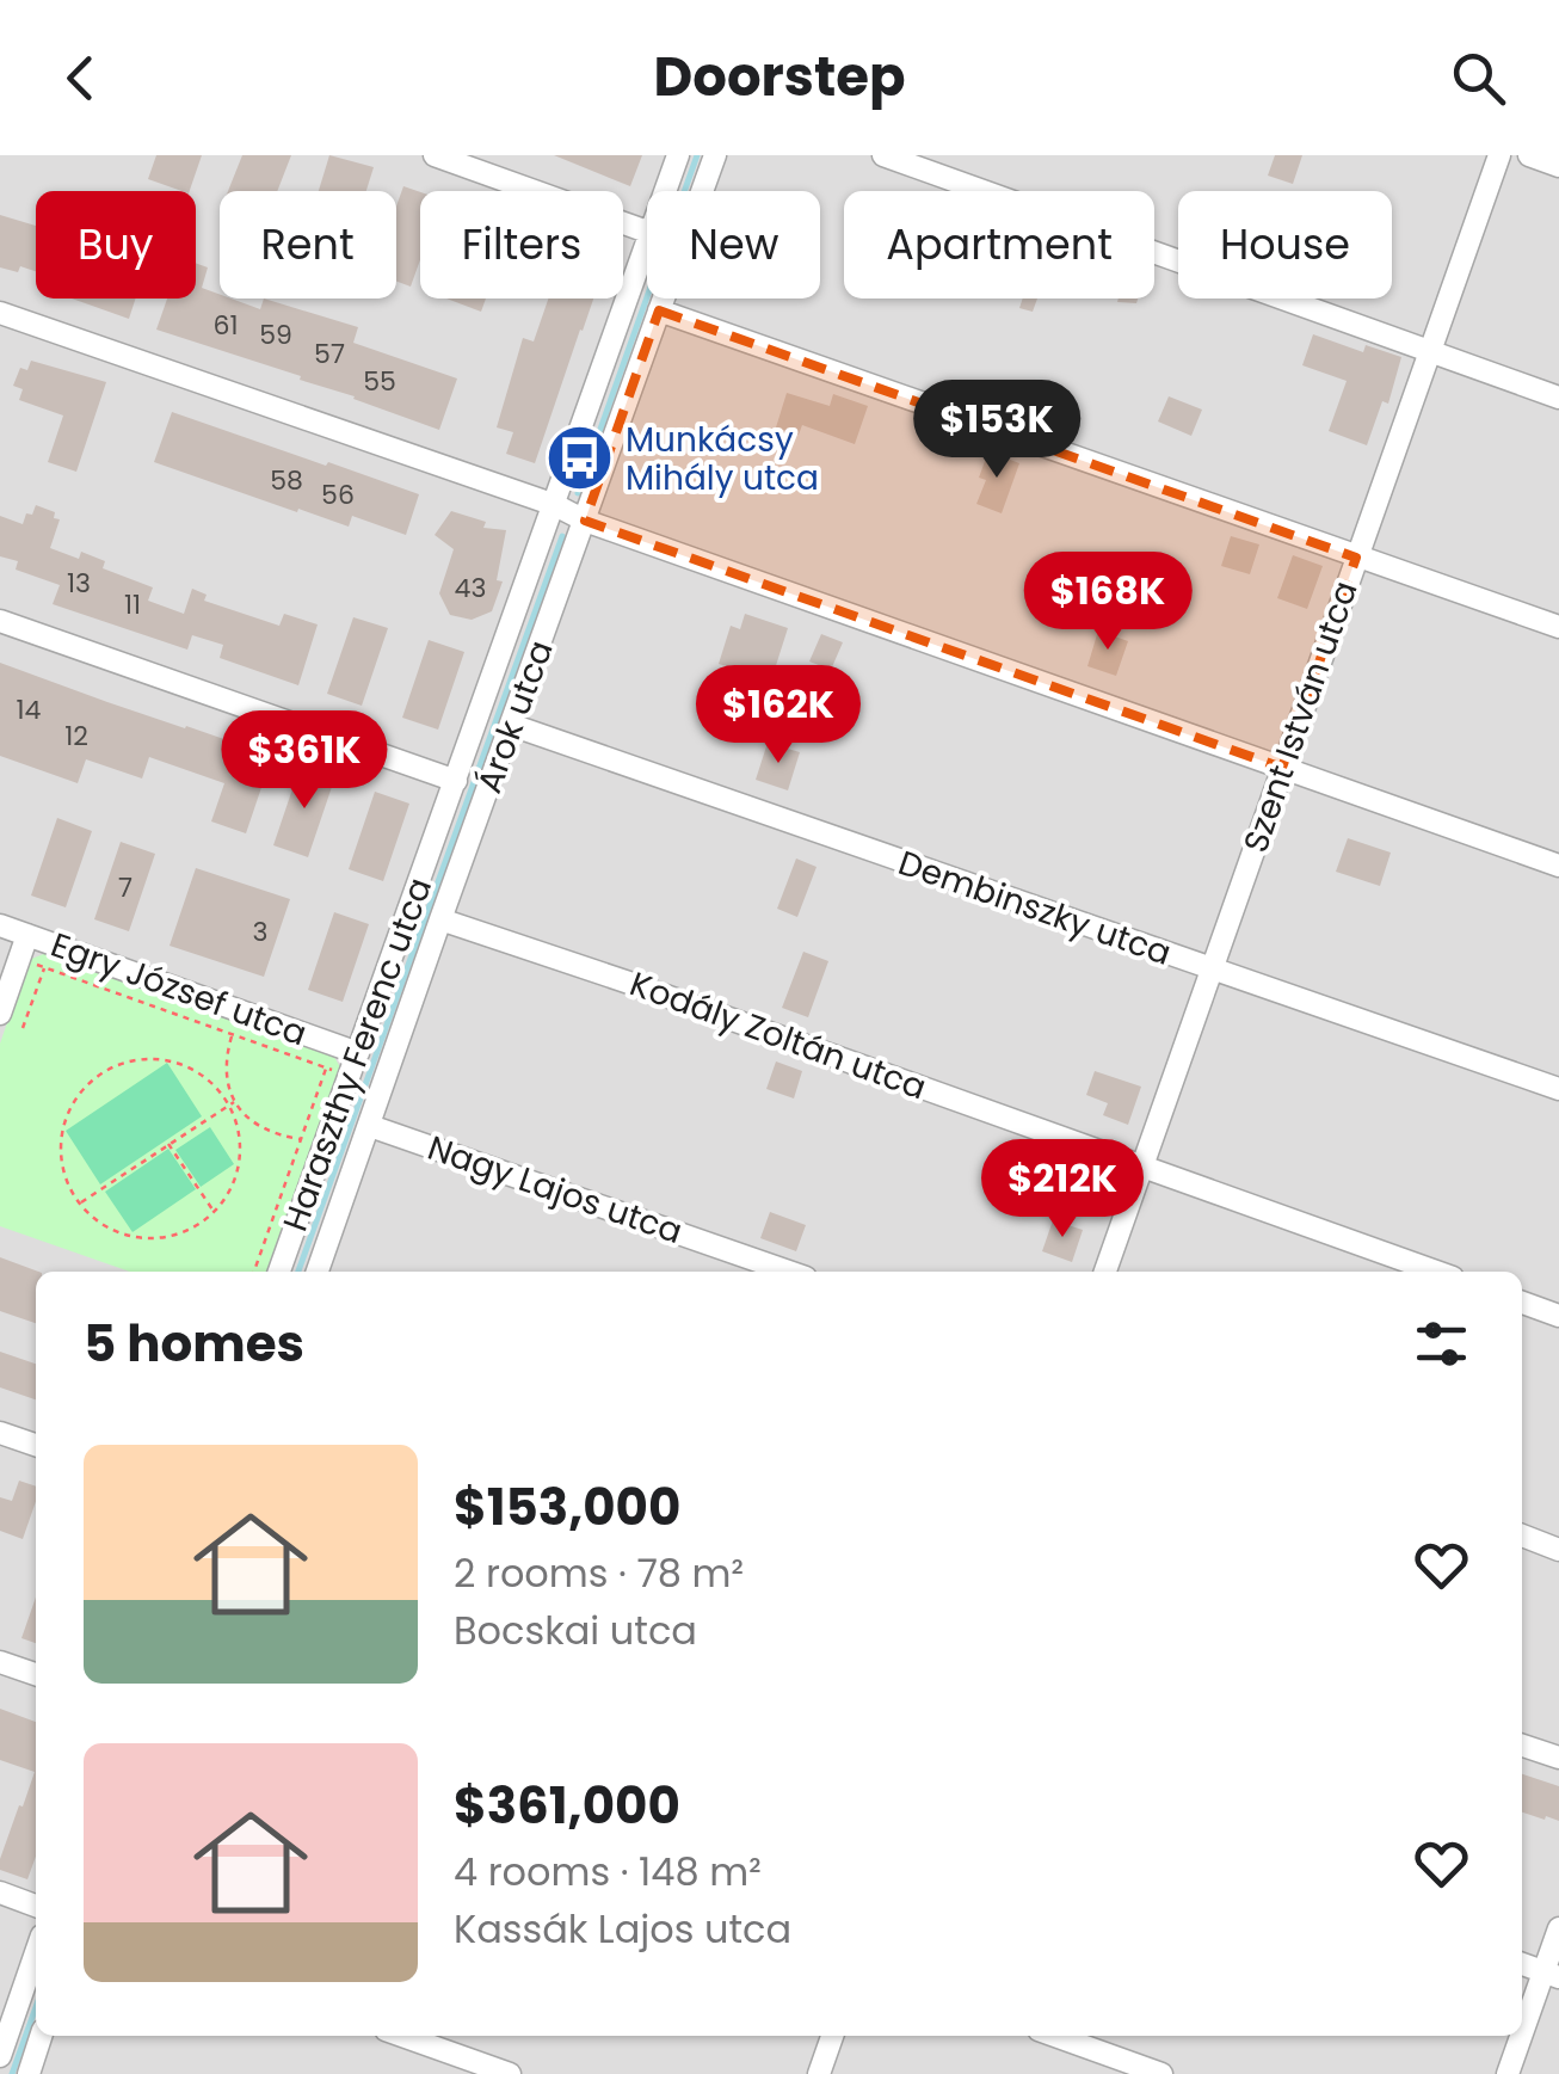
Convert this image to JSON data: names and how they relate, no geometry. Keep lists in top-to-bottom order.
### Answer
{
  "streets": {
    "street": [
      "Árok utca",
      "Szent István utca",
      "Dembinszky utca",
      "Egry József utca",
      "Kodály Zoltán utca",
      "Haraszthy Ferenc utca",
      "Nagy Lajos utca"
    ]
  },
  "crossings": [
    ["Árok utca", "Dembinszky utca"],
    ["Árok utca", "Kodály Zoltán utca"],
    ["Árok utca", "Nagy Lajos utca"],
    ["Szent István utca", "Dembinszky utca"],
    ["Szent István utca", "Kodály Zoltán utca"],
    ["Egry József utca", "Haraszthy Ferenc utca"]
  ],
  "places": {
    "bus stop": ["Munkácsy Mihály utca"]
  },
  "house_numbers": [
    "61",
    "59",
    "57",
    "55",
    "58",
    "56",
    "13",
    "43",
    "11",
    "14",
    "12",
    "7",
    "3"
  ],
  "page": {
    "header": "Doorstep",
    "chip": [
      "Buy",
      "Rent",
      "Filters",
      "New",
      "Apartment",
      "House"
    ],
    "price": [
      "$153K",
      "$168K",
      "$162K",
      "$361K",
      "$212K"
    ],
    "heading": "5 homes",
    "list": [
      {
        "name": "$153,000",
        "note": "2 rooms · 78 m² · Bocskai utca"
      },
      {
        "name": "$361,000",
        "note": "4 rooms · 148 m² · Kassák Lajos utca"
      }
    ]
  }
}
